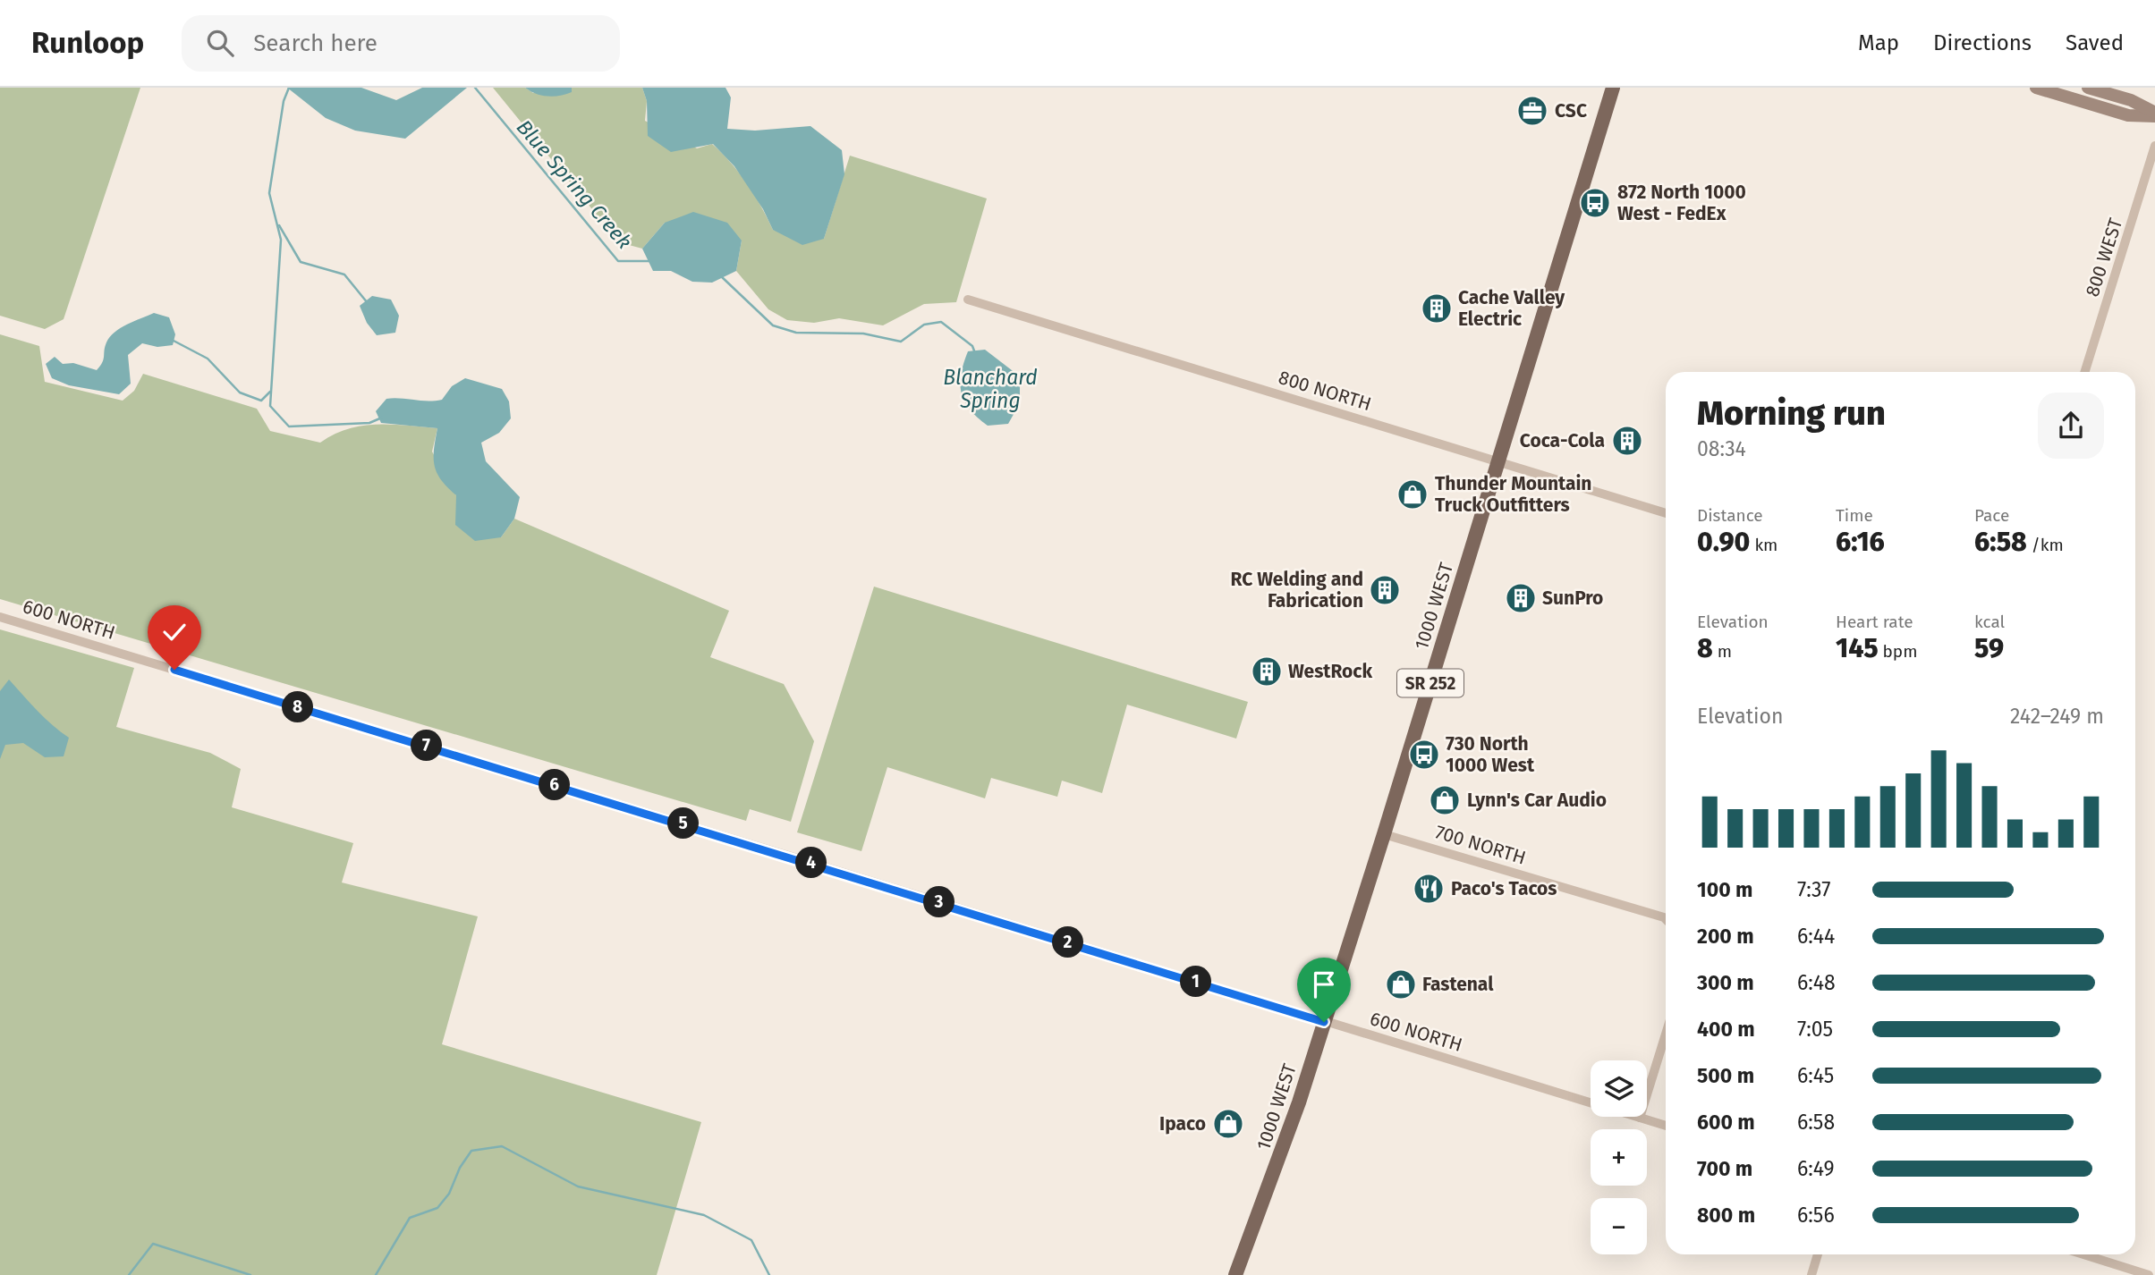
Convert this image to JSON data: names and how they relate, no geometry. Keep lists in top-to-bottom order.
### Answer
{
  "streets": {
    "main road": ["1000 WEST", "SR 252"],
    "street": [
      "800 WEST",
      "800 NORTH",
      "600 NORTH",
      "700 NORTH"
    ]
  },
  "crossings": [
    ["800 NORTH", "1000 WEST"],
    ["1000 WEST", "600 NORTH"],
    ["1000 WEST", "700 NORTH"]
  ],
  "water": ["Blue Spring Creek", "Blanchard Spring"],
  "places": {
    "office": ["CSC"],
    "bus stop": ["872 North 1000 West - FedEx", "730 North 1000 West"],
    "building": [
      "Cache Valley Electric",
      "Coca-Cola",
      "RC Welding and Fabrication",
      "SunPro",
      "WestRock"
    ],
    "shop": [
      "Thunder Mountain Truck Outfitters",
      "Lynn's Car Audio",
      "Fastenal",
      "Ipaco"
    ],
    "restaurant": ["Paco's Tacos"]
  },
  "page": {
    "header": "Runloop",
    "search": "Search here",
    "nav": ["Map", "Directions", "Saved"],
    "heading": ["Morning run", "08:34"],
    "stats": [
      ["Distance", "0.90 km"],
      ["Time", "6:16"],
      ["Pace", "6:58 /km"],
      ["Elevation", "8 m"],
      ["Heart rate", "145 bpm"],
      ["kcal", "59"]
    ],
    "pins": [
      "8",
      "7",
      "6",
      "5",
      "4",
      "3",
      "2",
      "1"
    ],
    "chart": ["Elevation", "242–249 m"],
    "list": [
      {
        "name": "100 m",
        "note": "7:37"
      },
      {
        "name": "200 m",
        "note": "6:44"
      },
      {
        "name": "300 m",
        "note": "6:48"
      },
      {
        "name": "400 m",
        "note": "7:05"
      },
      {
        "name": "500 m",
        "note": "6:45"
      },
      {
        "name": "600 m",
        "note": "6:58"
      },
      {
        "name": "700 m",
        "note": "6:49"
      },
      {
        "name": "800 m",
        "note": "6:56"
      }
    ],
    "map_buttons": ["+", "−"]
  }
}
